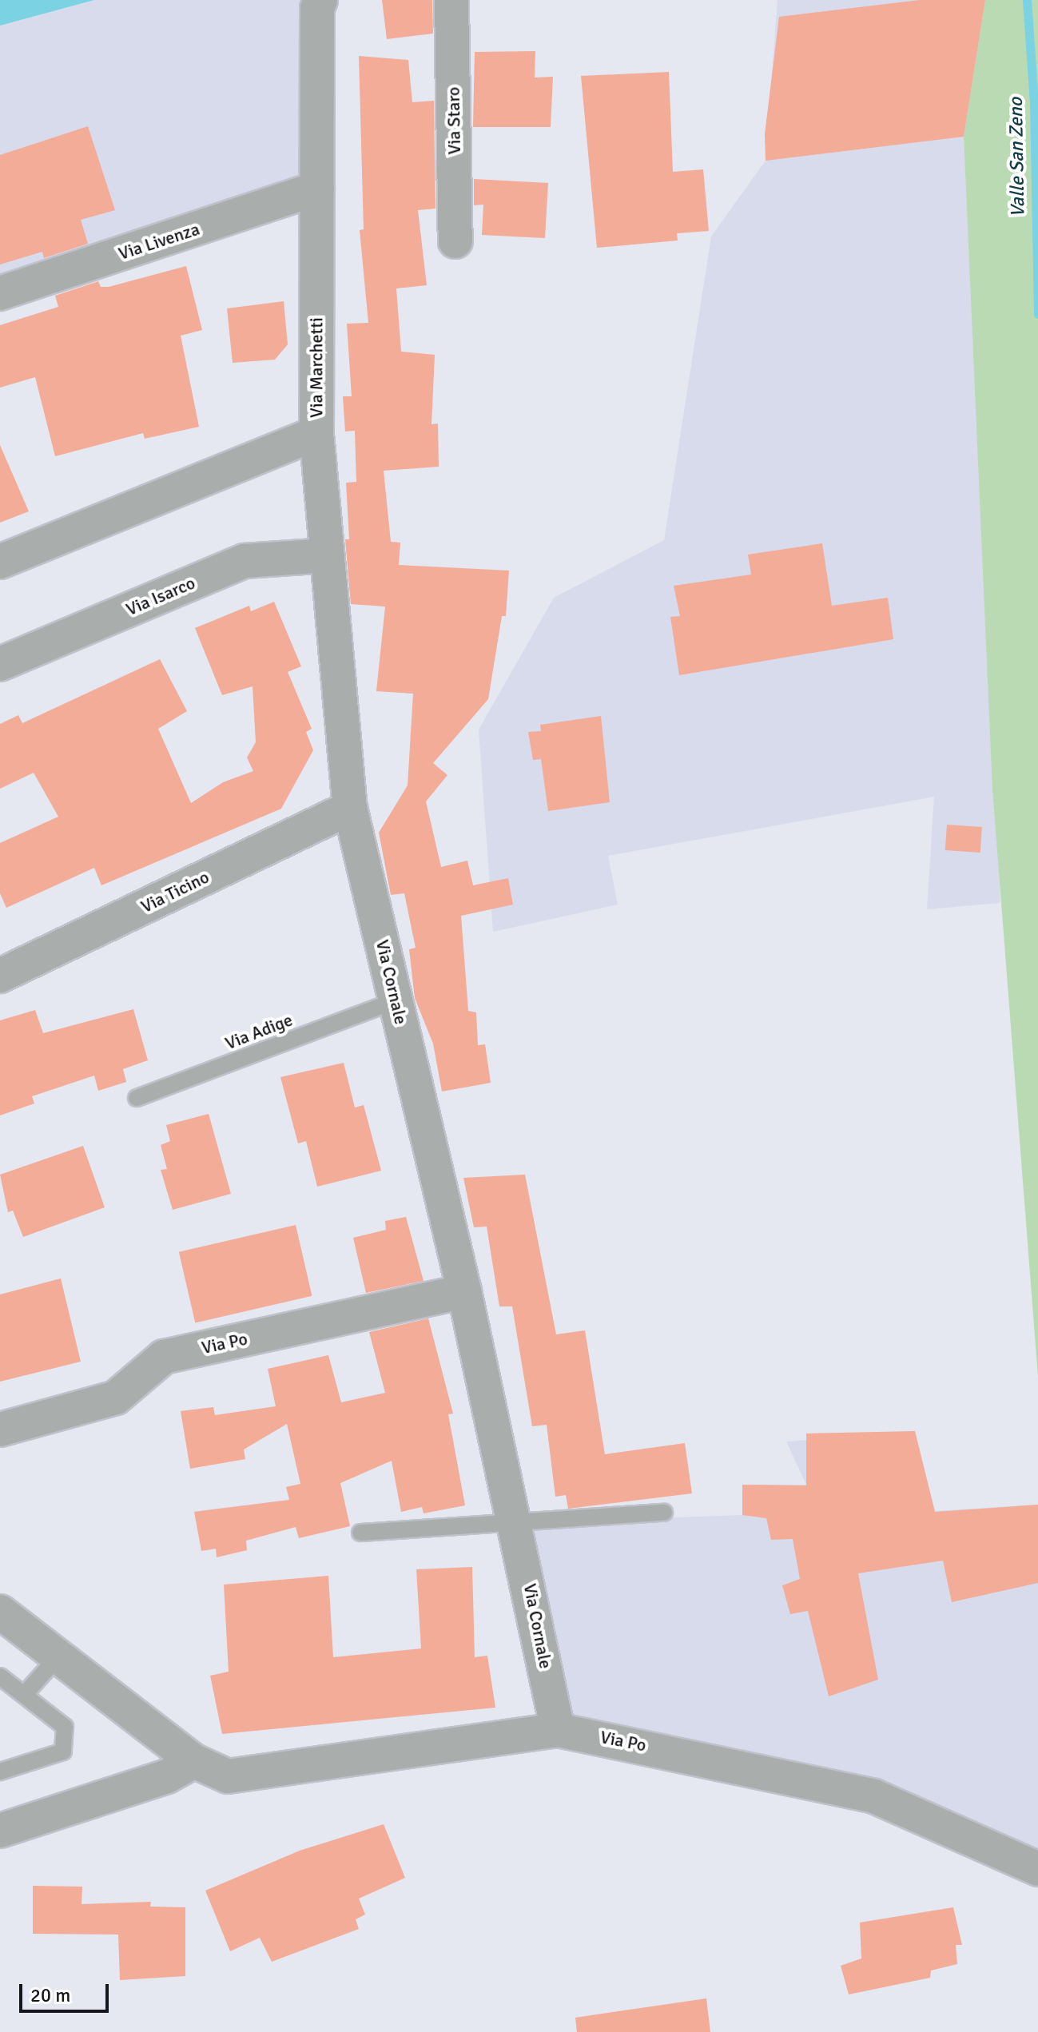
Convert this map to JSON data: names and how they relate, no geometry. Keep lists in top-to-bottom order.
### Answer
{
  "streets": {
    "street": [
      "Via Staro",
      "Via Livenza",
      "Via Marchetti",
      "Via Isarco",
      "Via Ticino",
      "Via Cornale",
      "Via Po"
    ],
    "lane": ["Via Adige"]
  },
  "crossings": [
    ["Via Livenza", "Via Marchetti"],
    ["Via Marchetti", "Via Cornale"],
    ["Via Isarco", "Via Cornale"],
    ["Via Ticino", "Via Cornale"],
    ["Via Cornale", "Via Adige"],
    ["Via Cornale", "Via Po"]
  ],
  "water": ["Valle San Zeno"],
  "scale_bar": "20 m"
}
